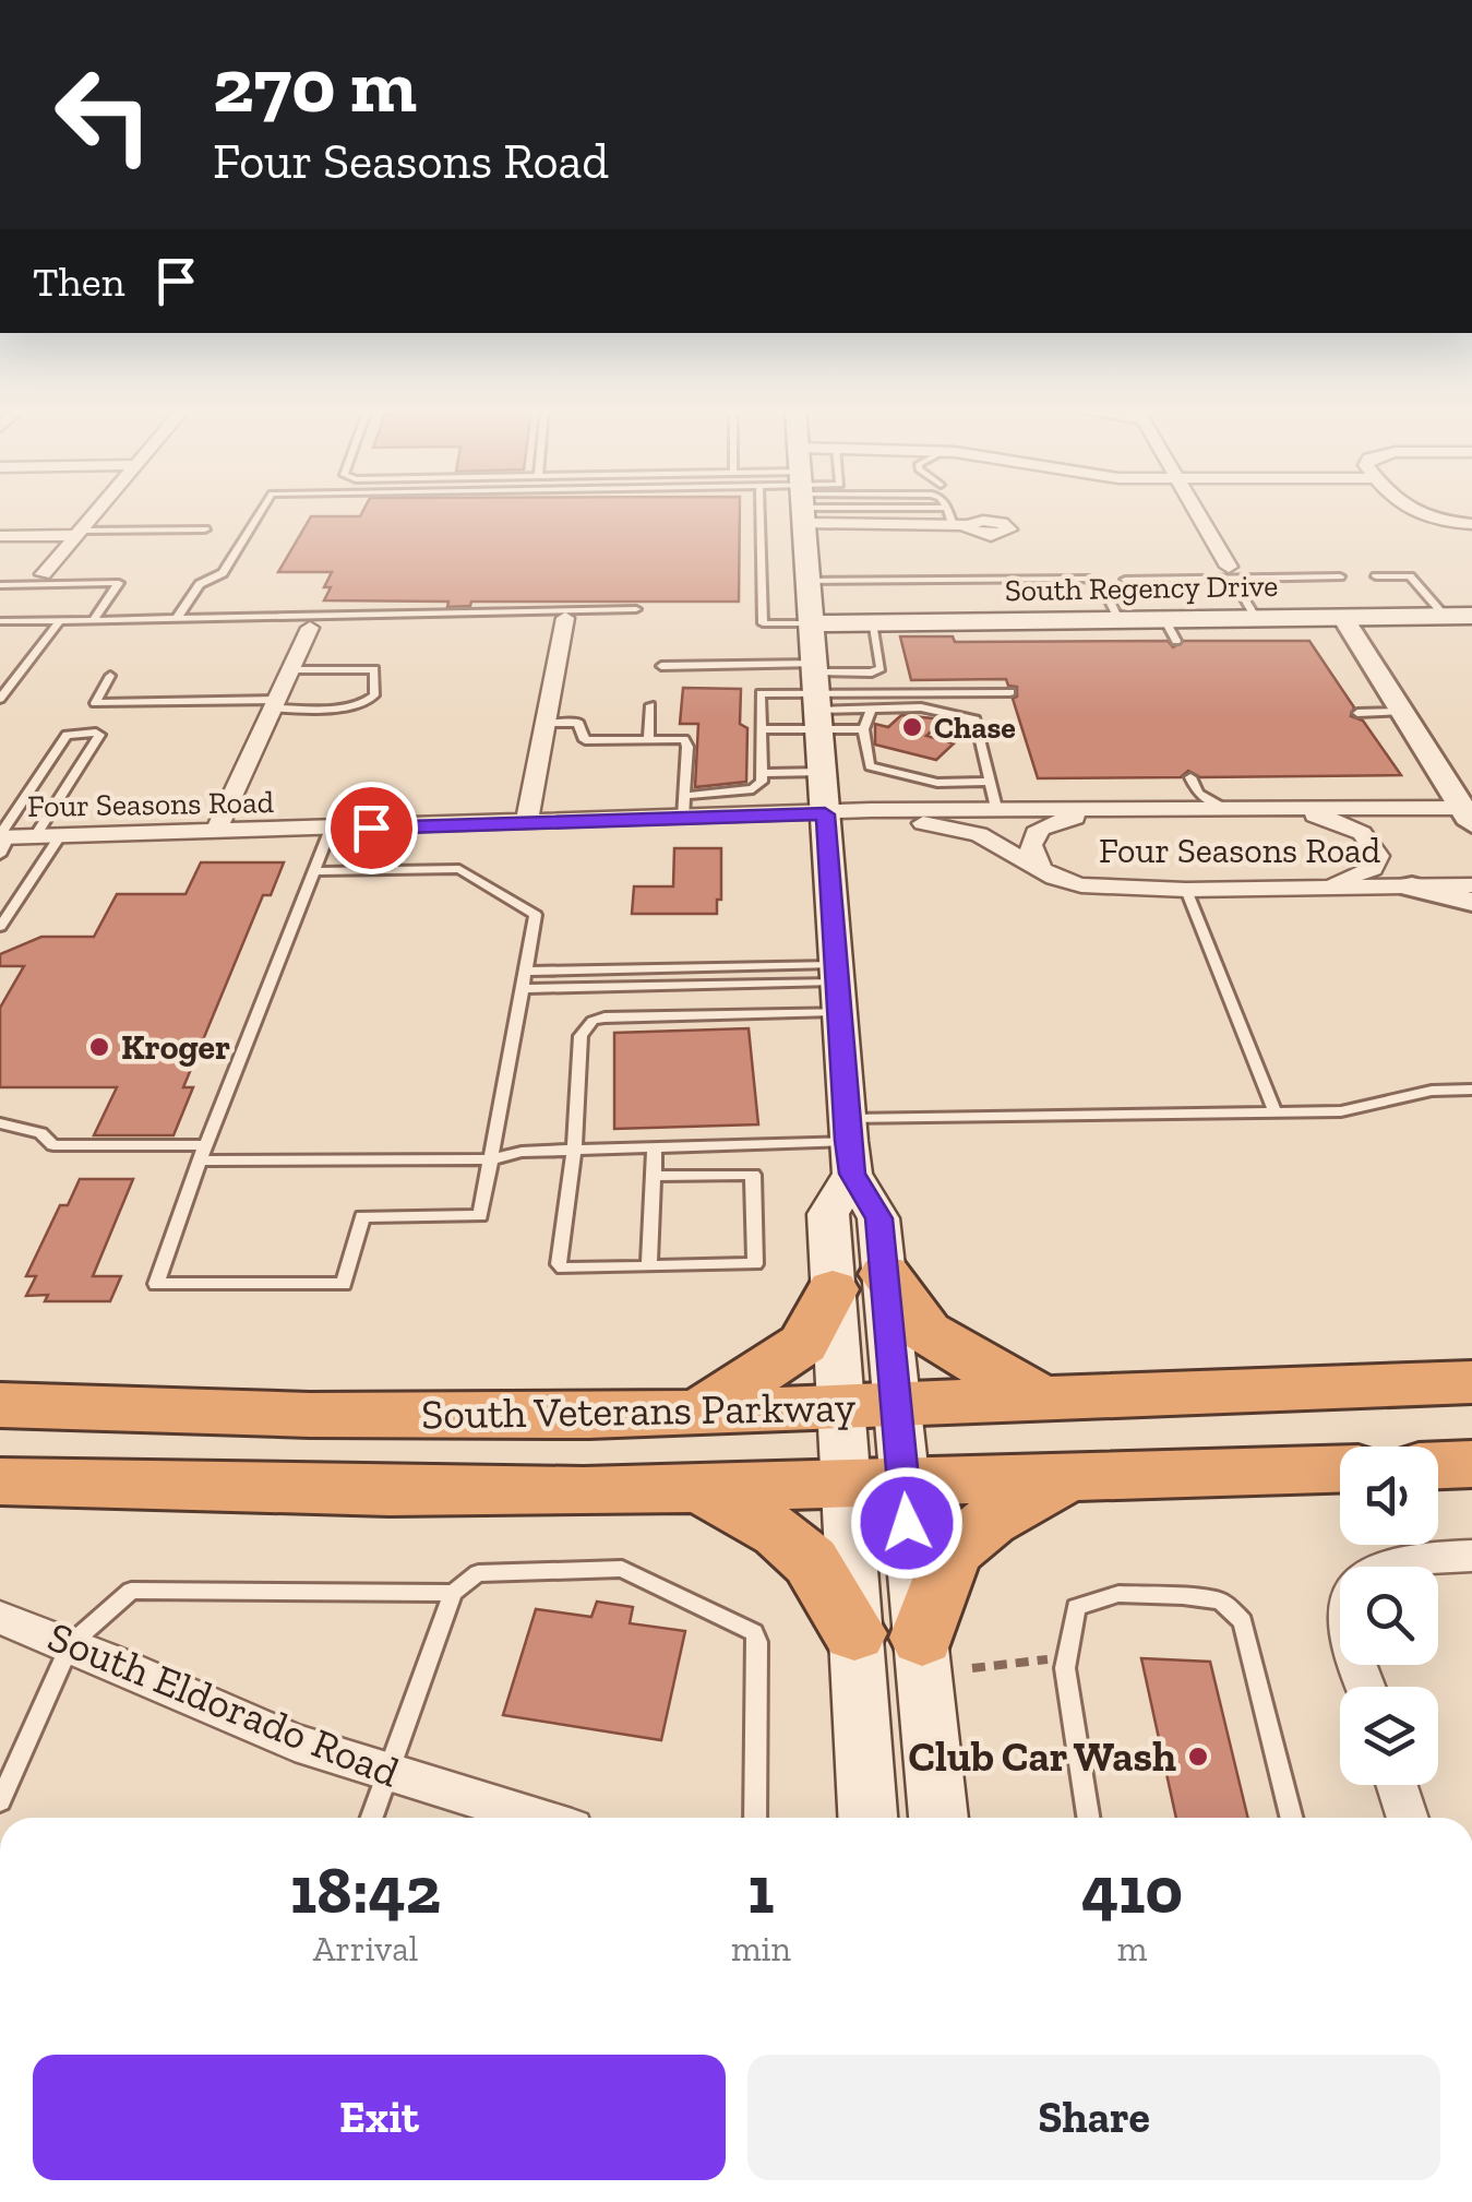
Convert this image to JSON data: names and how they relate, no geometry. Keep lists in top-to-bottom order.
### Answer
{
  "streets": {
    "highway": ["South Veterans Parkway"],
    "main road": ["South Regency Drive"],
    "street": ["Four Seasons Road", "South Eldorado Road"]
  },
  "places": ["Chase", "Kroger", "Club Car Wash"],
  "page": {
    "turn": ["270 m", "Four Seasons Road"],
    "then": "Then",
    "eta": [
      "18:42",
      "Arrival",
      "1",
      "min",
      "410",
      "m"
    ],
    "buttons": ["Exit", "Share"]
  }
}
